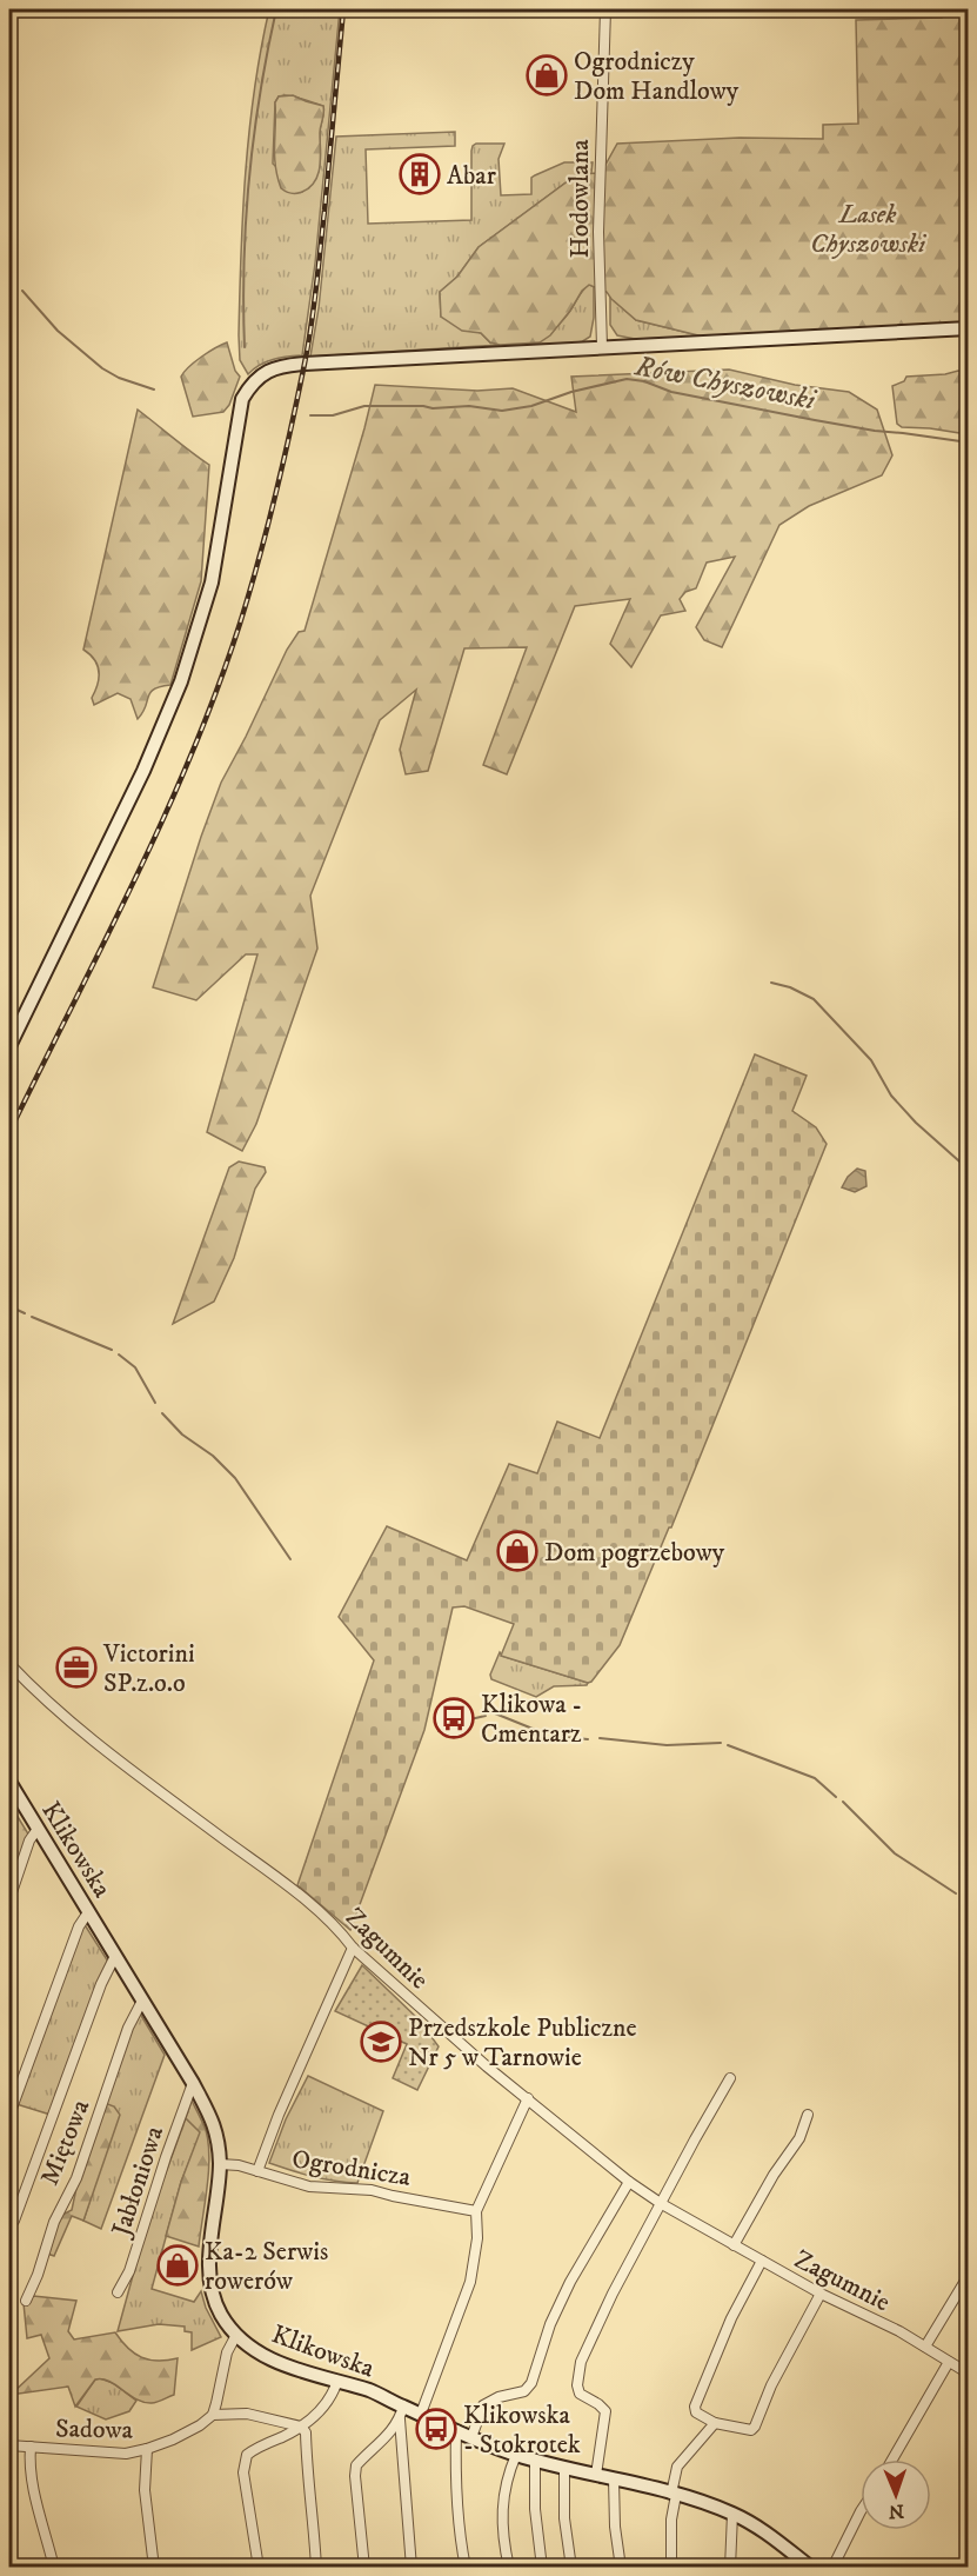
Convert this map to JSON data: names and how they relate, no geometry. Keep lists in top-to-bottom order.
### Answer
{
  "streets": {
    "main road": ["Klikowska"],
    "street": [
      "Hodowlana",
      "Zagumnie",
      "Miętowa",
      "Ogrodnicza",
      "Jabłoniowa",
      "Sadowa"
    ]
  },
  "crossings": [
    ["Klikowska", "Miętowa"],
    ["Klikowska", "Ogrodnicza"],
    ["Klikowska", "Jabłoniowa"]
  ],
  "water": ["Rów Chyszowski"],
  "parks": ["Lasek Chyszowski"],
  "places": {
    "shop": ["Ogrodniczy Dom Handlowy", "Dom pogrzebowy", "Ka-2 Serwis rowerów"],
    "building": ["Abar"],
    "office": ["Victorini SP.z.o.o"],
    "bus stop": ["Klikowa - Cmentarz", "Klikowska - Stokrotek"],
    "school or university": ["Przedszkole Publiczne Nr 5 w Tarnowie"]
  },
  "north": "bottom"
}
